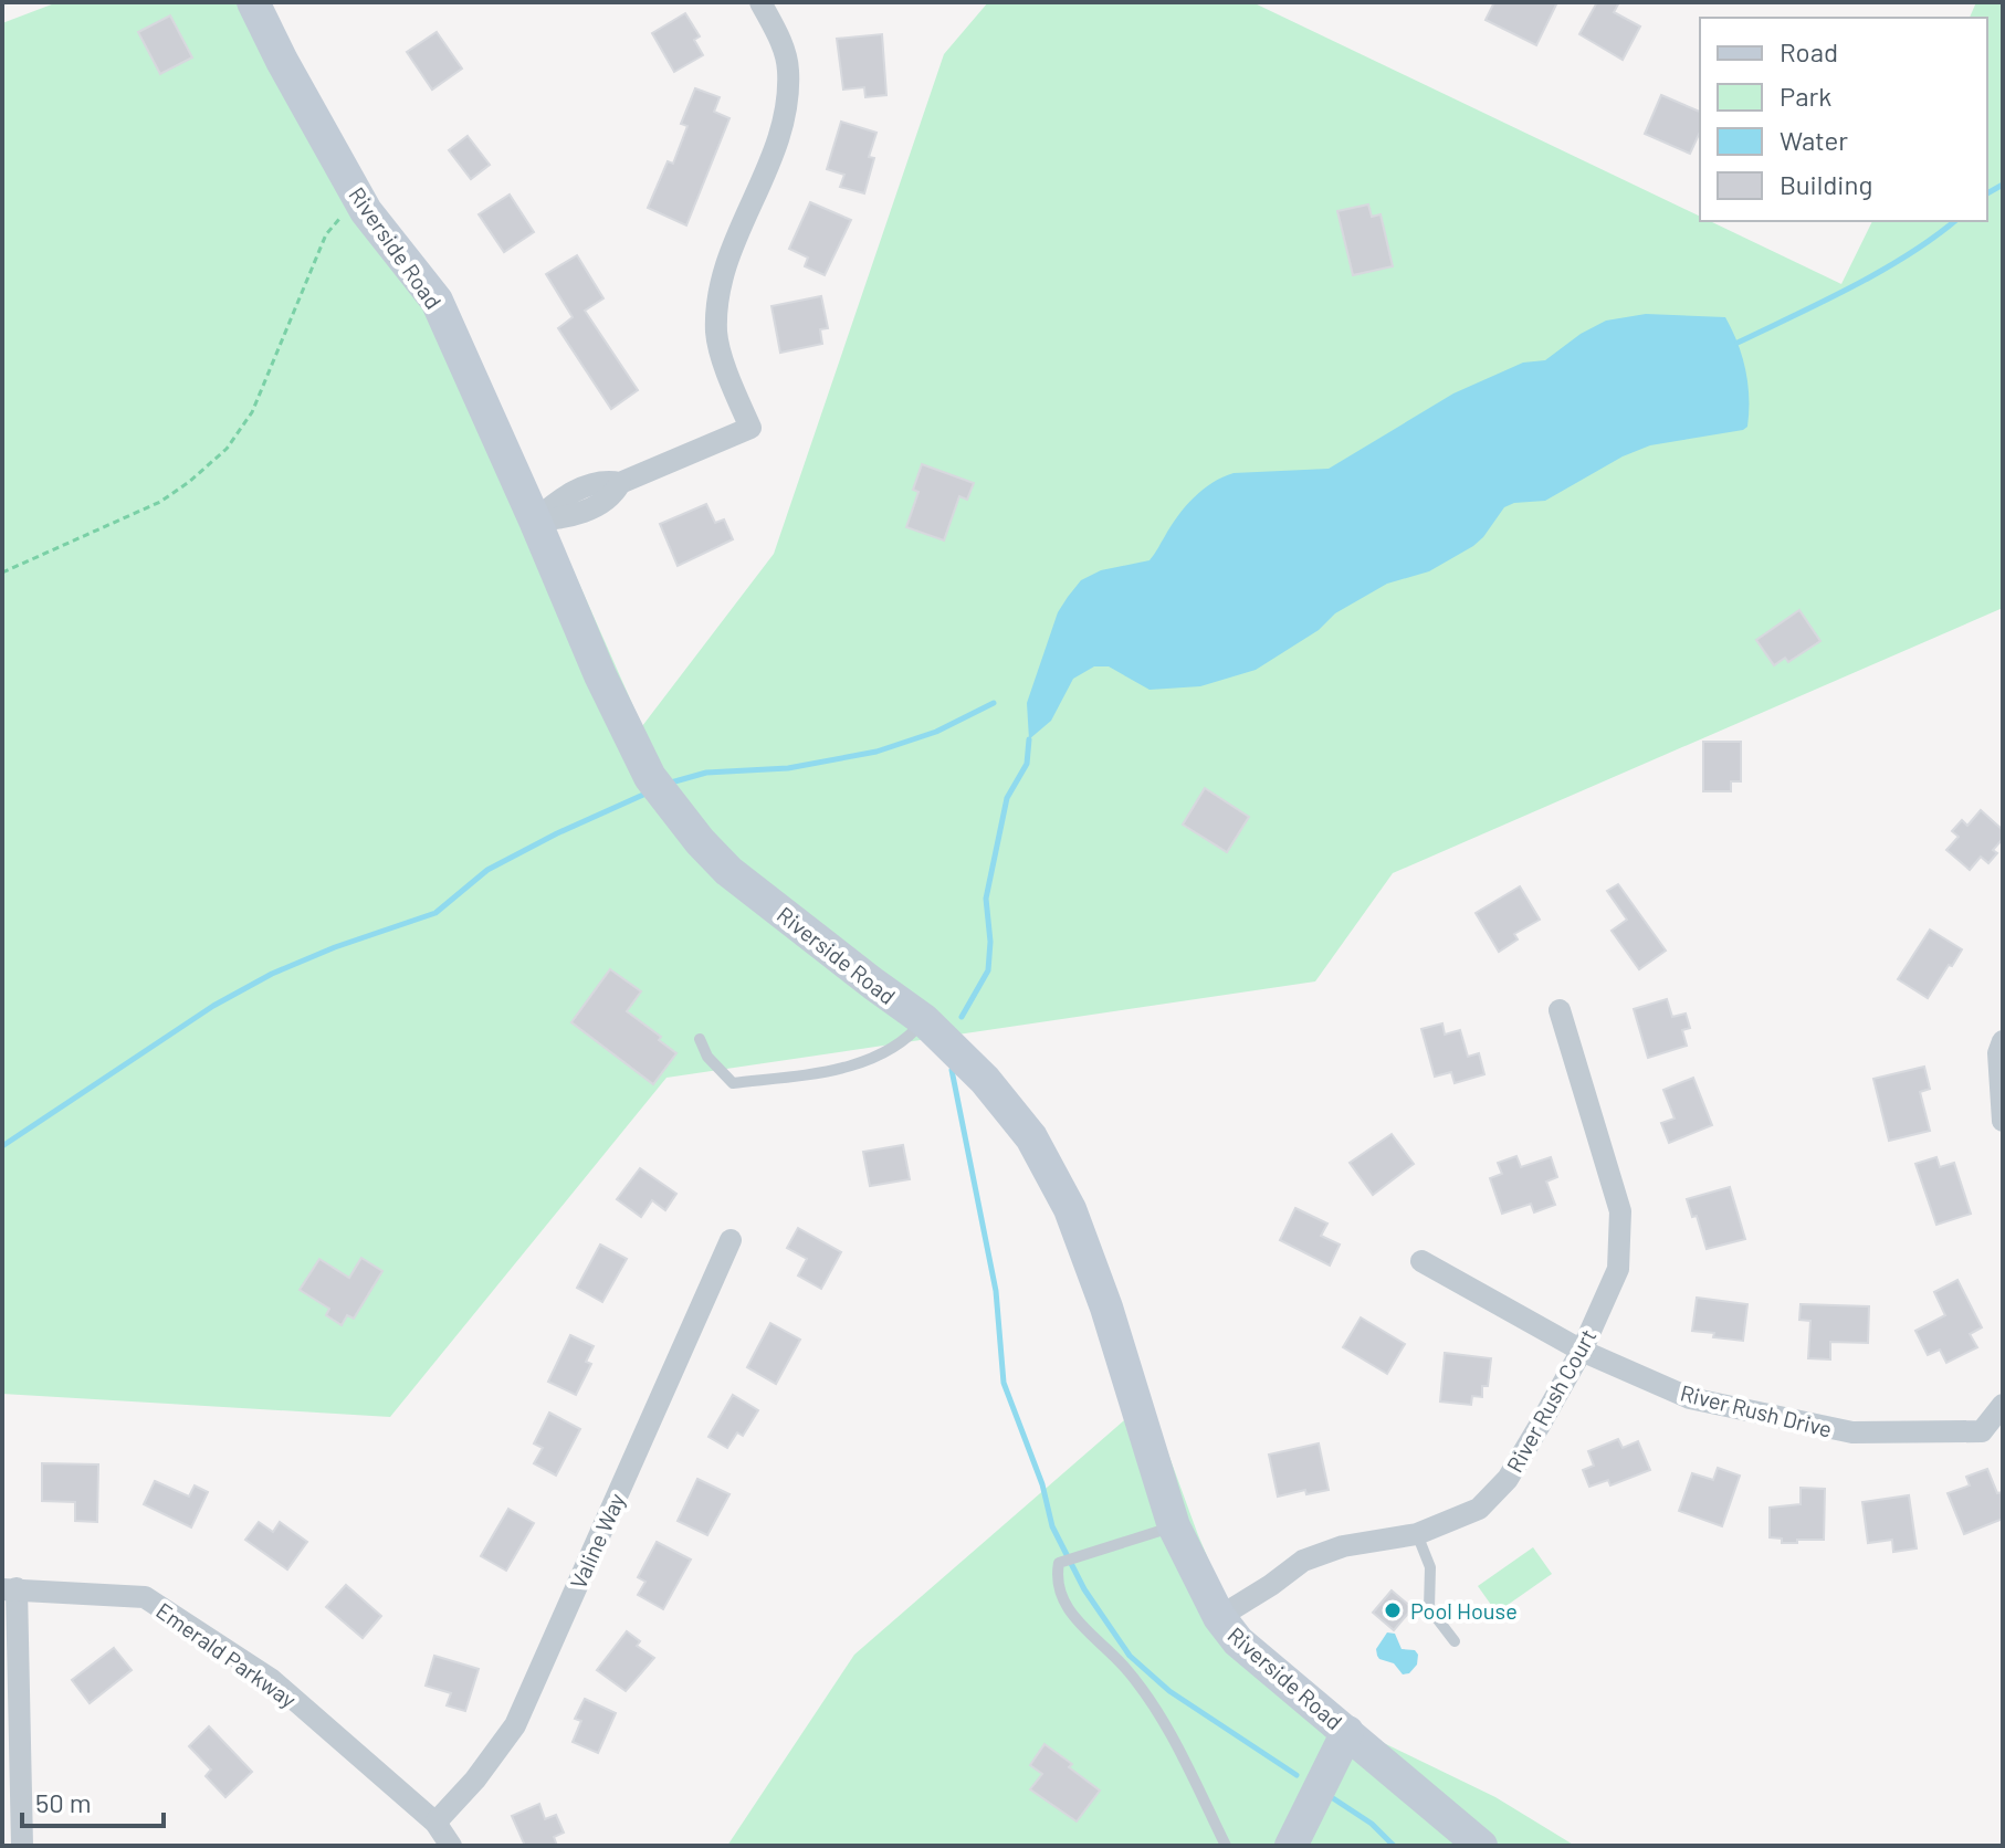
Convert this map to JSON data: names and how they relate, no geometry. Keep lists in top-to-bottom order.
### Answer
{
  "streets": {
    "street": [
      "Riverside Road",
      "River Rush Court",
      "River Rush Drive",
      "Valine Way",
      "Emerald Parkway"
    ]
  },
  "crossings": [
    ["Riverside Road", "River Rush Court"],
    ["River Rush Court", "River Rush Drive"],
    ["Valine Way", "Emerald Parkway"]
  ],
  "places": ["Pool House"],
  "legend": [
    "Road",
    "Park",
    "Water",
    "Building"
  ],
  "scale_bar": "50 m"
}
